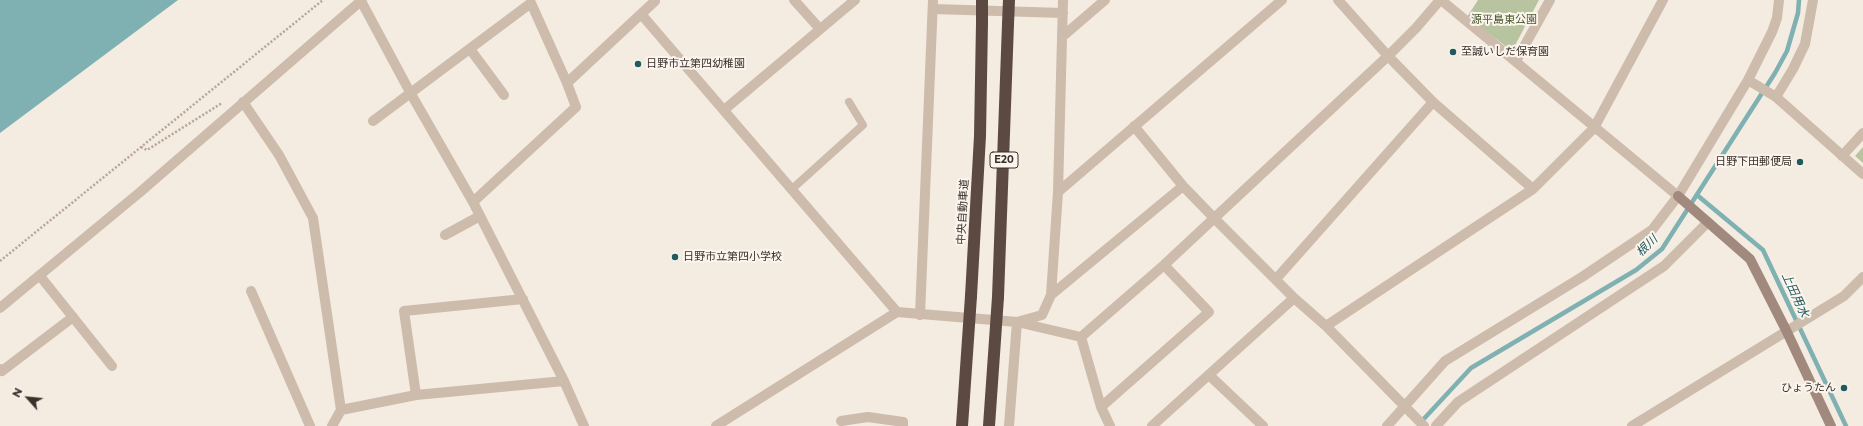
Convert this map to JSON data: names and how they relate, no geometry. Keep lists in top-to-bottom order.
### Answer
{
  "streets": {
    "highway": ["E20", "中央自動車道"]
  },
  "water": ["根川", "上田用水"],
  "parks": ["源平島東公園"],
  "places": [
    "至誠いしだ保育園",
    "日野市立第四幼稚園",
    "日野下田郵便局",
    "日野市立第四小学校",
    "ひょうたん"
  ],
  "north": "top left"
}
